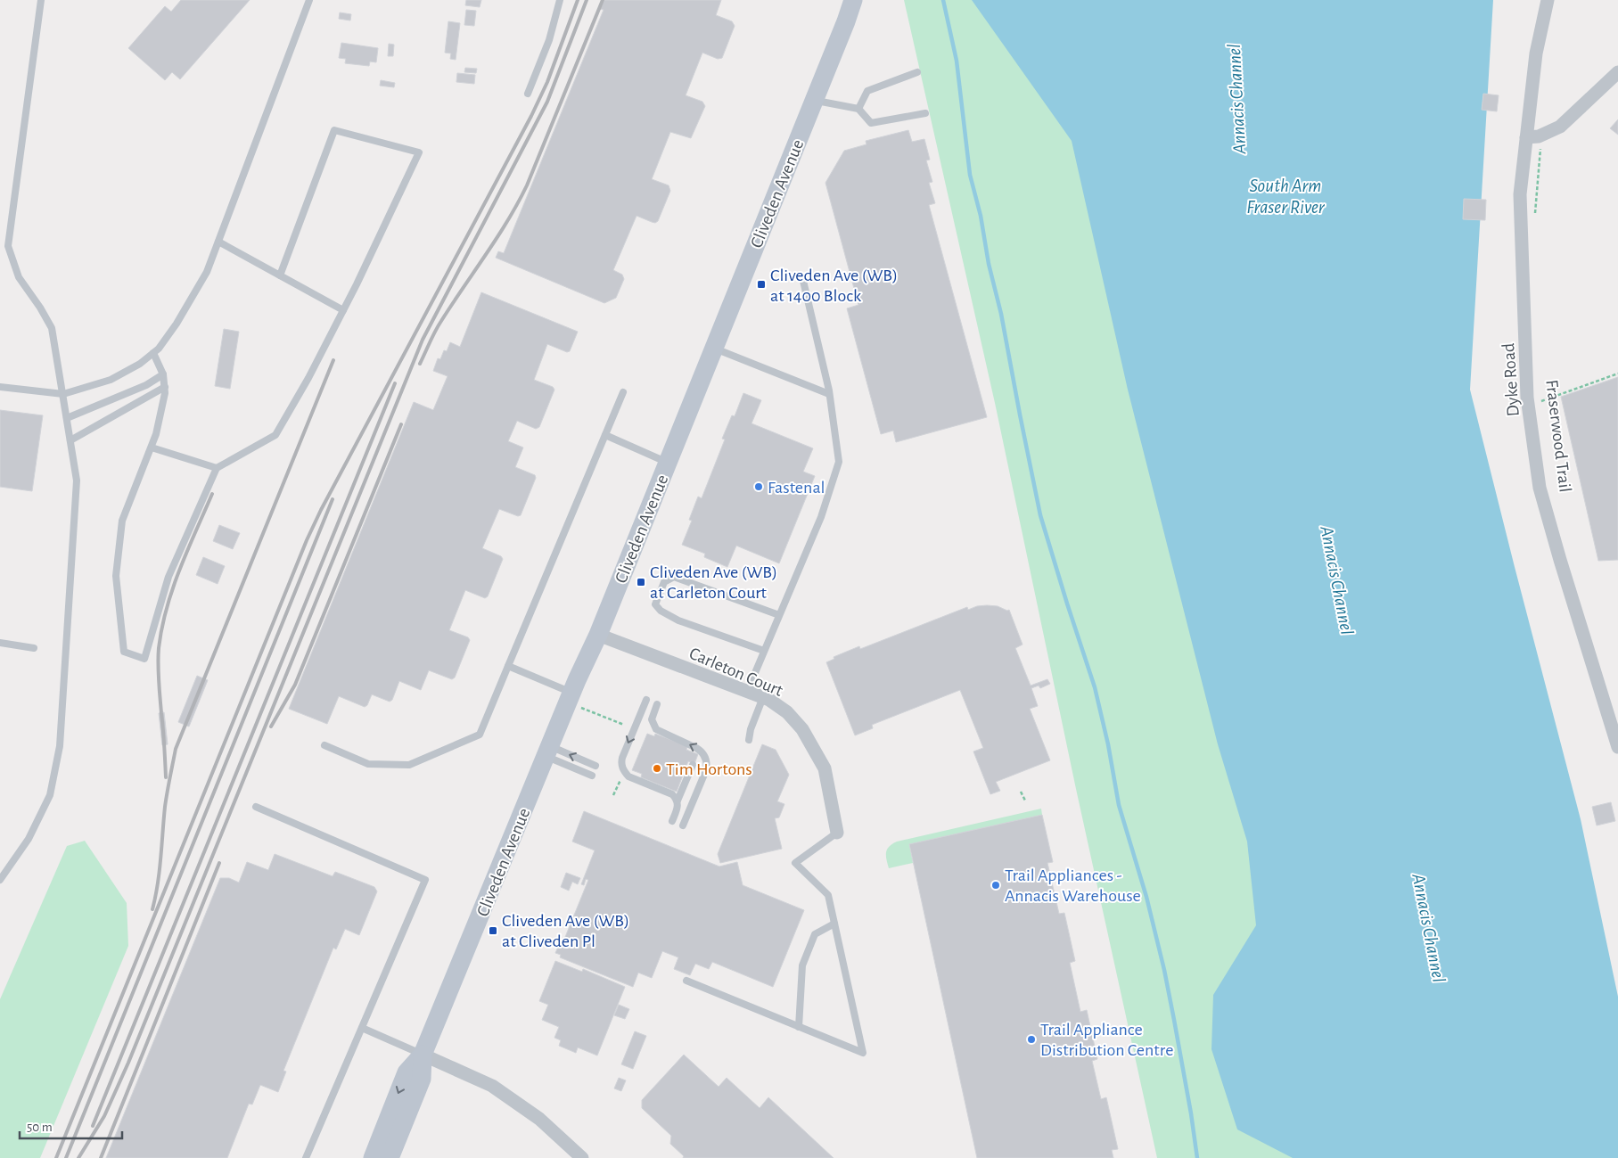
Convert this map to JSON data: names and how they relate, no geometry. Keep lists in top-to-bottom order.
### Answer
{
  "streets": {
    "street": ["Cliveden Avenue", "Dyke Road", "Carleton Court"],
    "path": ["Fraserwood Trail"]
  },
  "crossings": [
    ["Cliveden Avenue", "Carleton Court"]
  ],
  "water": ["Annacis Channel", "South Arm Fraser River"],
  "places": {
    "transit": ["Cliveden Ave (WB) at 1400 Block", "Cliveden Ave (WB) at Carleton Court", "Cliveden Ave (WB) at Cliveden Pl"],
    "other": [
      "Fastenal",
      "Tim Hortons",
      "Trail Appliances - Annacis Warehouse",
      "Trail Appliance Distribution Centre"
    ]
  },
  "scale_bar": "50 m"
}
